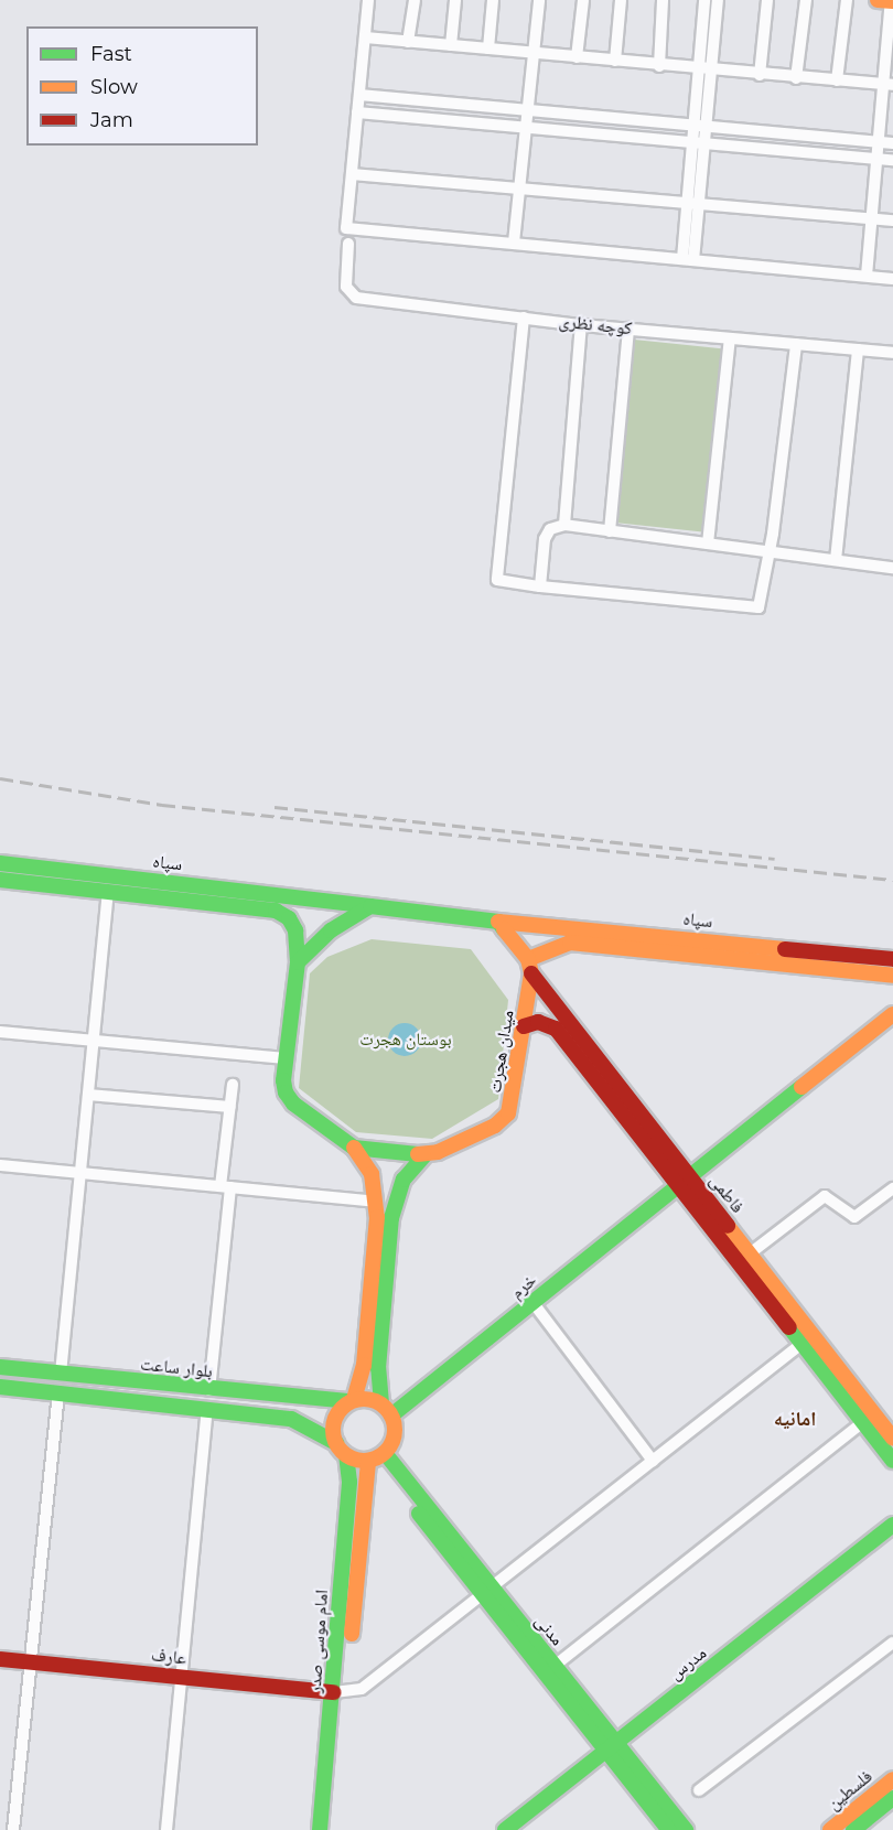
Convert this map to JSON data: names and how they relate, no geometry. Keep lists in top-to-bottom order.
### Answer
{
  "streets": {
    "main road": [
      "سپاه",
      "میدان هجرت",
      "فاطمی",
      "خرم",
      "بلوار ساعت",
      "مدنی",
      "امام موسی صدر",
      "عارف",
      "مدرس",
      "فلسطین"
    ],
    "street": ["کوچه نظری"]
  },
  "crossings": [
    ["سپاه", "میدان هجرت"],
    ["سپاه", "فاطمی"],
    ["میدان هجرت", "فاطمی"],
    ["فاطمی", "خرم"],
    ["خرم", "بلوار ساعت"],
    ["خرم", "مدنی"],
    ["خرم", "امام موسی صدر"],
    ["بلوار ساعت", "مدنی"],
    ["بلوار ساعت", "امام موسی صدر"],
    ["مدنی", "امام موسی صدر"],
    ["مدنی", "مدرس"],
    ["امام موسی صدر", "عارف"]
  ],
  "districts": ["امانیه"],
  "parks": ["بوستان هجرت"],
  "legend": ["Fast", "Slow", "Jam"]
}
